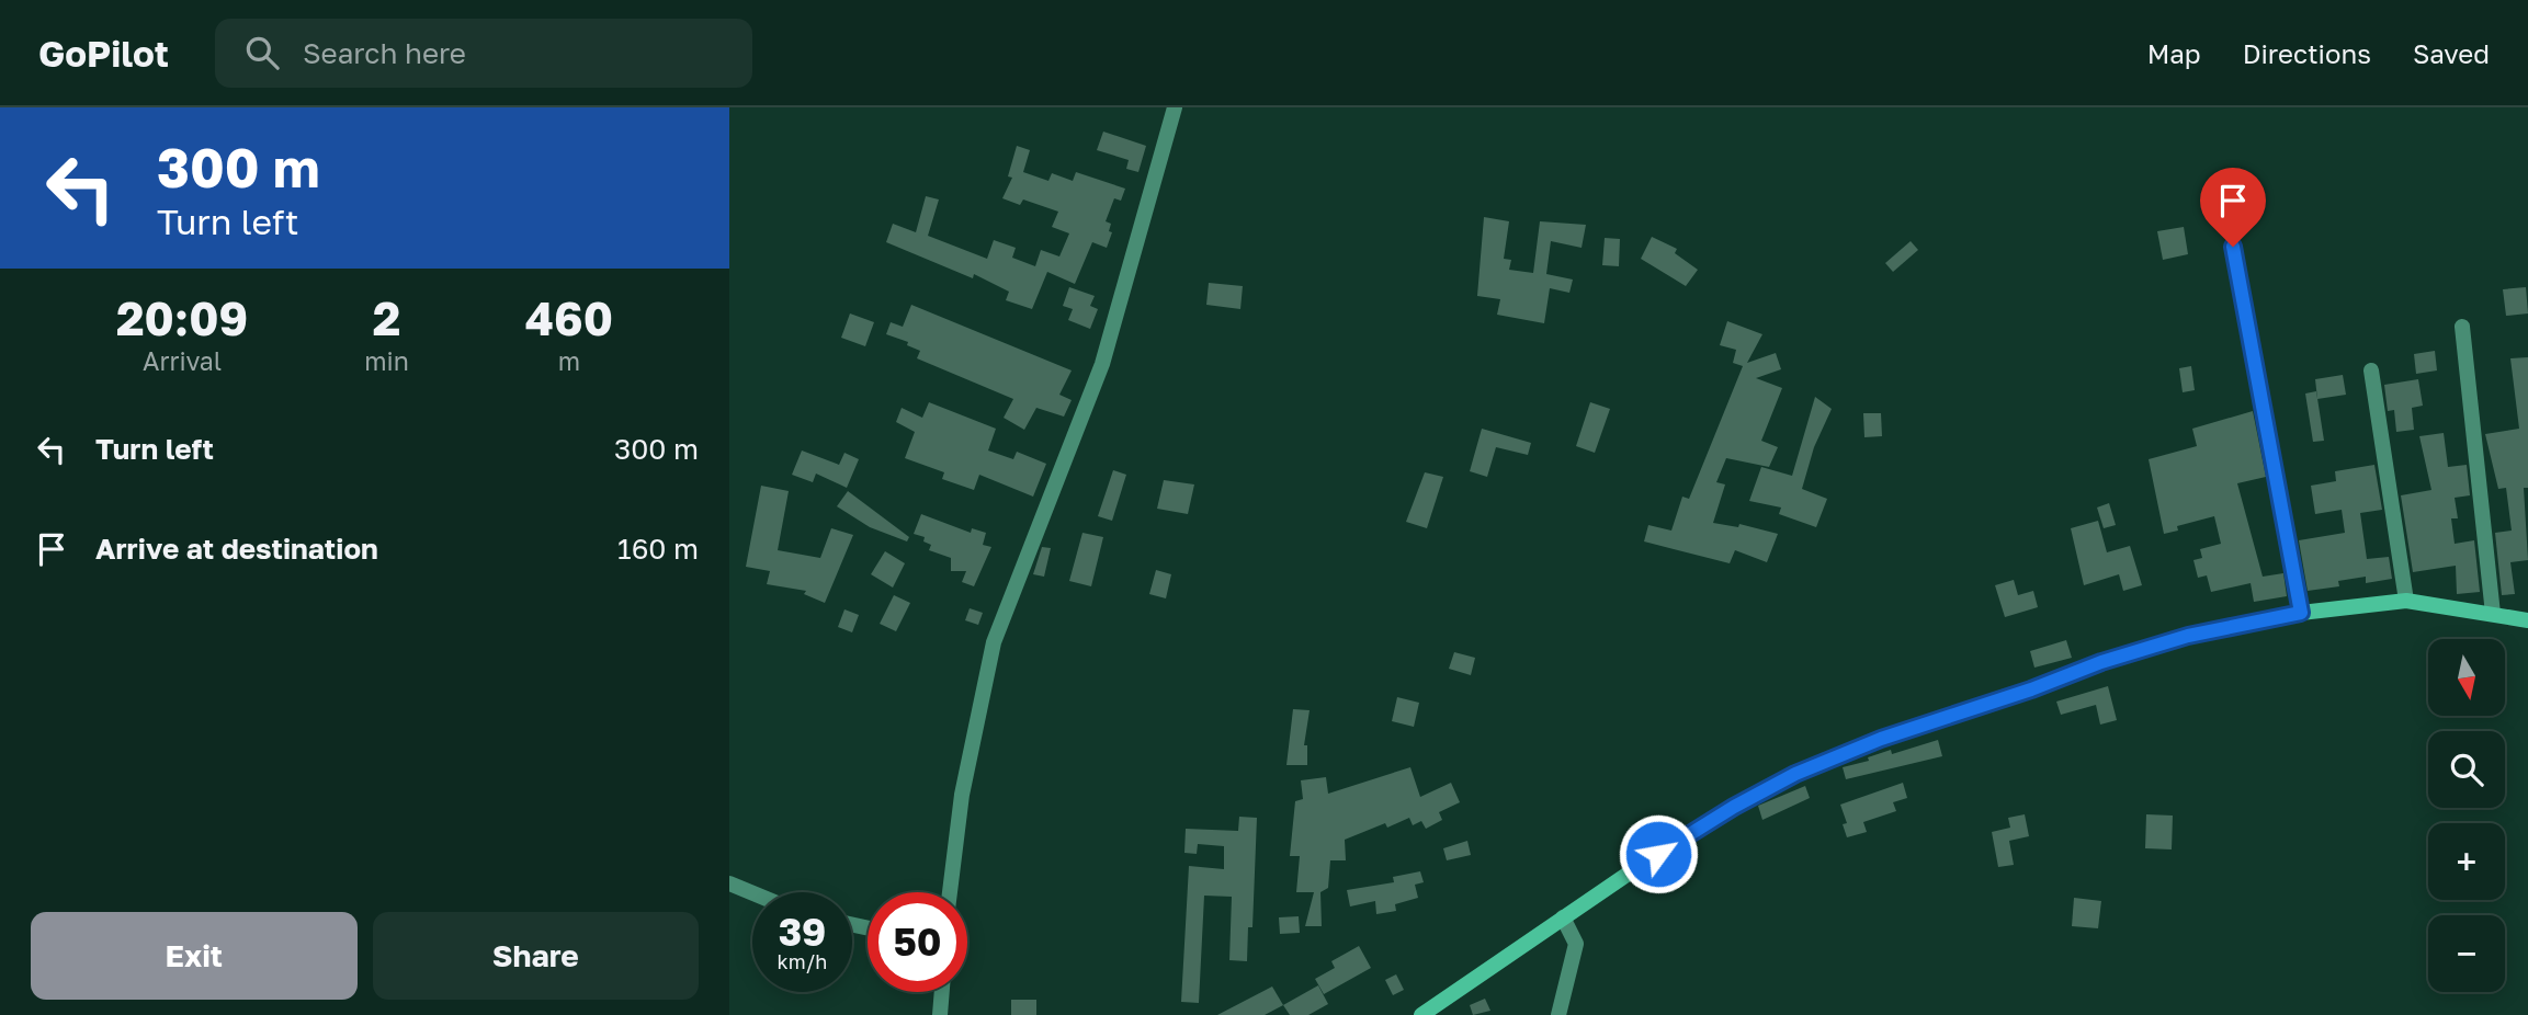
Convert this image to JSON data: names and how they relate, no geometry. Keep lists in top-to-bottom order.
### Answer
{
  "north": "bottom",
  "page": {
    "header": "GoPilot",
    "search": "Search here",
    "nav": ["Map", "Directions", "Saved"],
    "turn": ["300 m", "Turn left"],
    "eta": [
      "20:09",
      "Arrival",
      "2",
      "min",
      "460",
      "m"
    ],
    "list": [
      {
        "name": "Turn left",
        "value": "300 m"
      },
      {
        "name": "Arrive at destination",
        "value": "160 m"
      }
    ],
    "map_buttons": ["+", "−"],
    "speed": "39 km/h",
    "limit": "50",
    "buttons": ["Exit", "Share"]
  }
}
